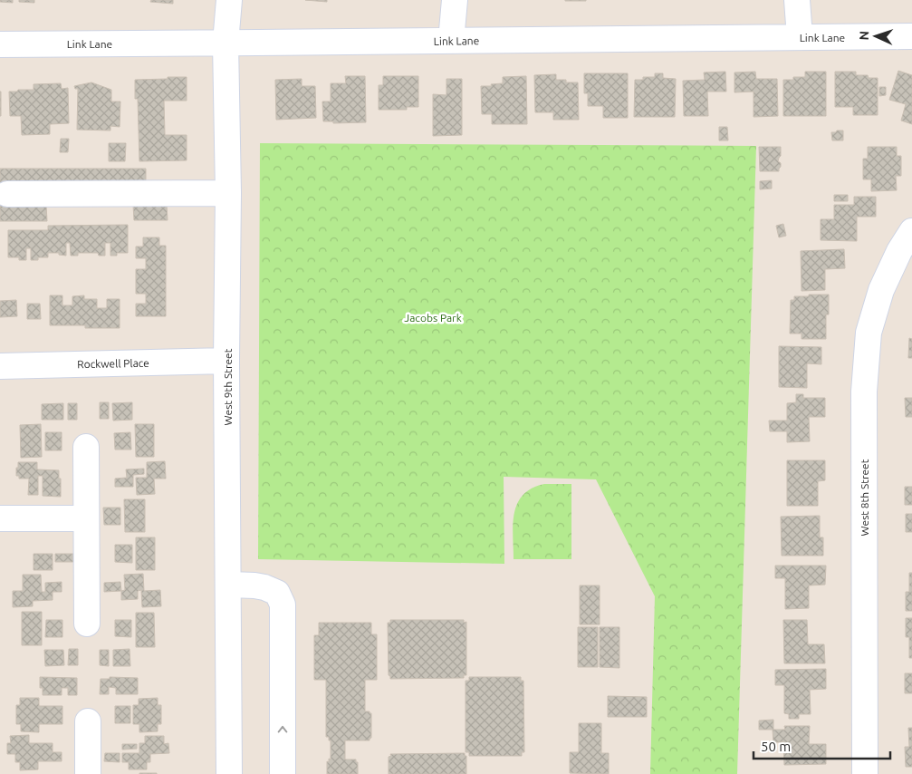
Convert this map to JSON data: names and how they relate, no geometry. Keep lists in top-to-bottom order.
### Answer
{
  "streets": {
    "street": [
      "Link Lane",
      "Rockwell Place",
      "West 9th Street",
      "West 8th Street"
    ]
  },
  "crossings": [
    ["Link Lane", "West 9th Street"],
    ["Rockwell Place", "West 9th Street"]
  ],
  "parks": ["Jacobs Park"],
  "scale_bar": "50 m",
  "north": "left"
}
